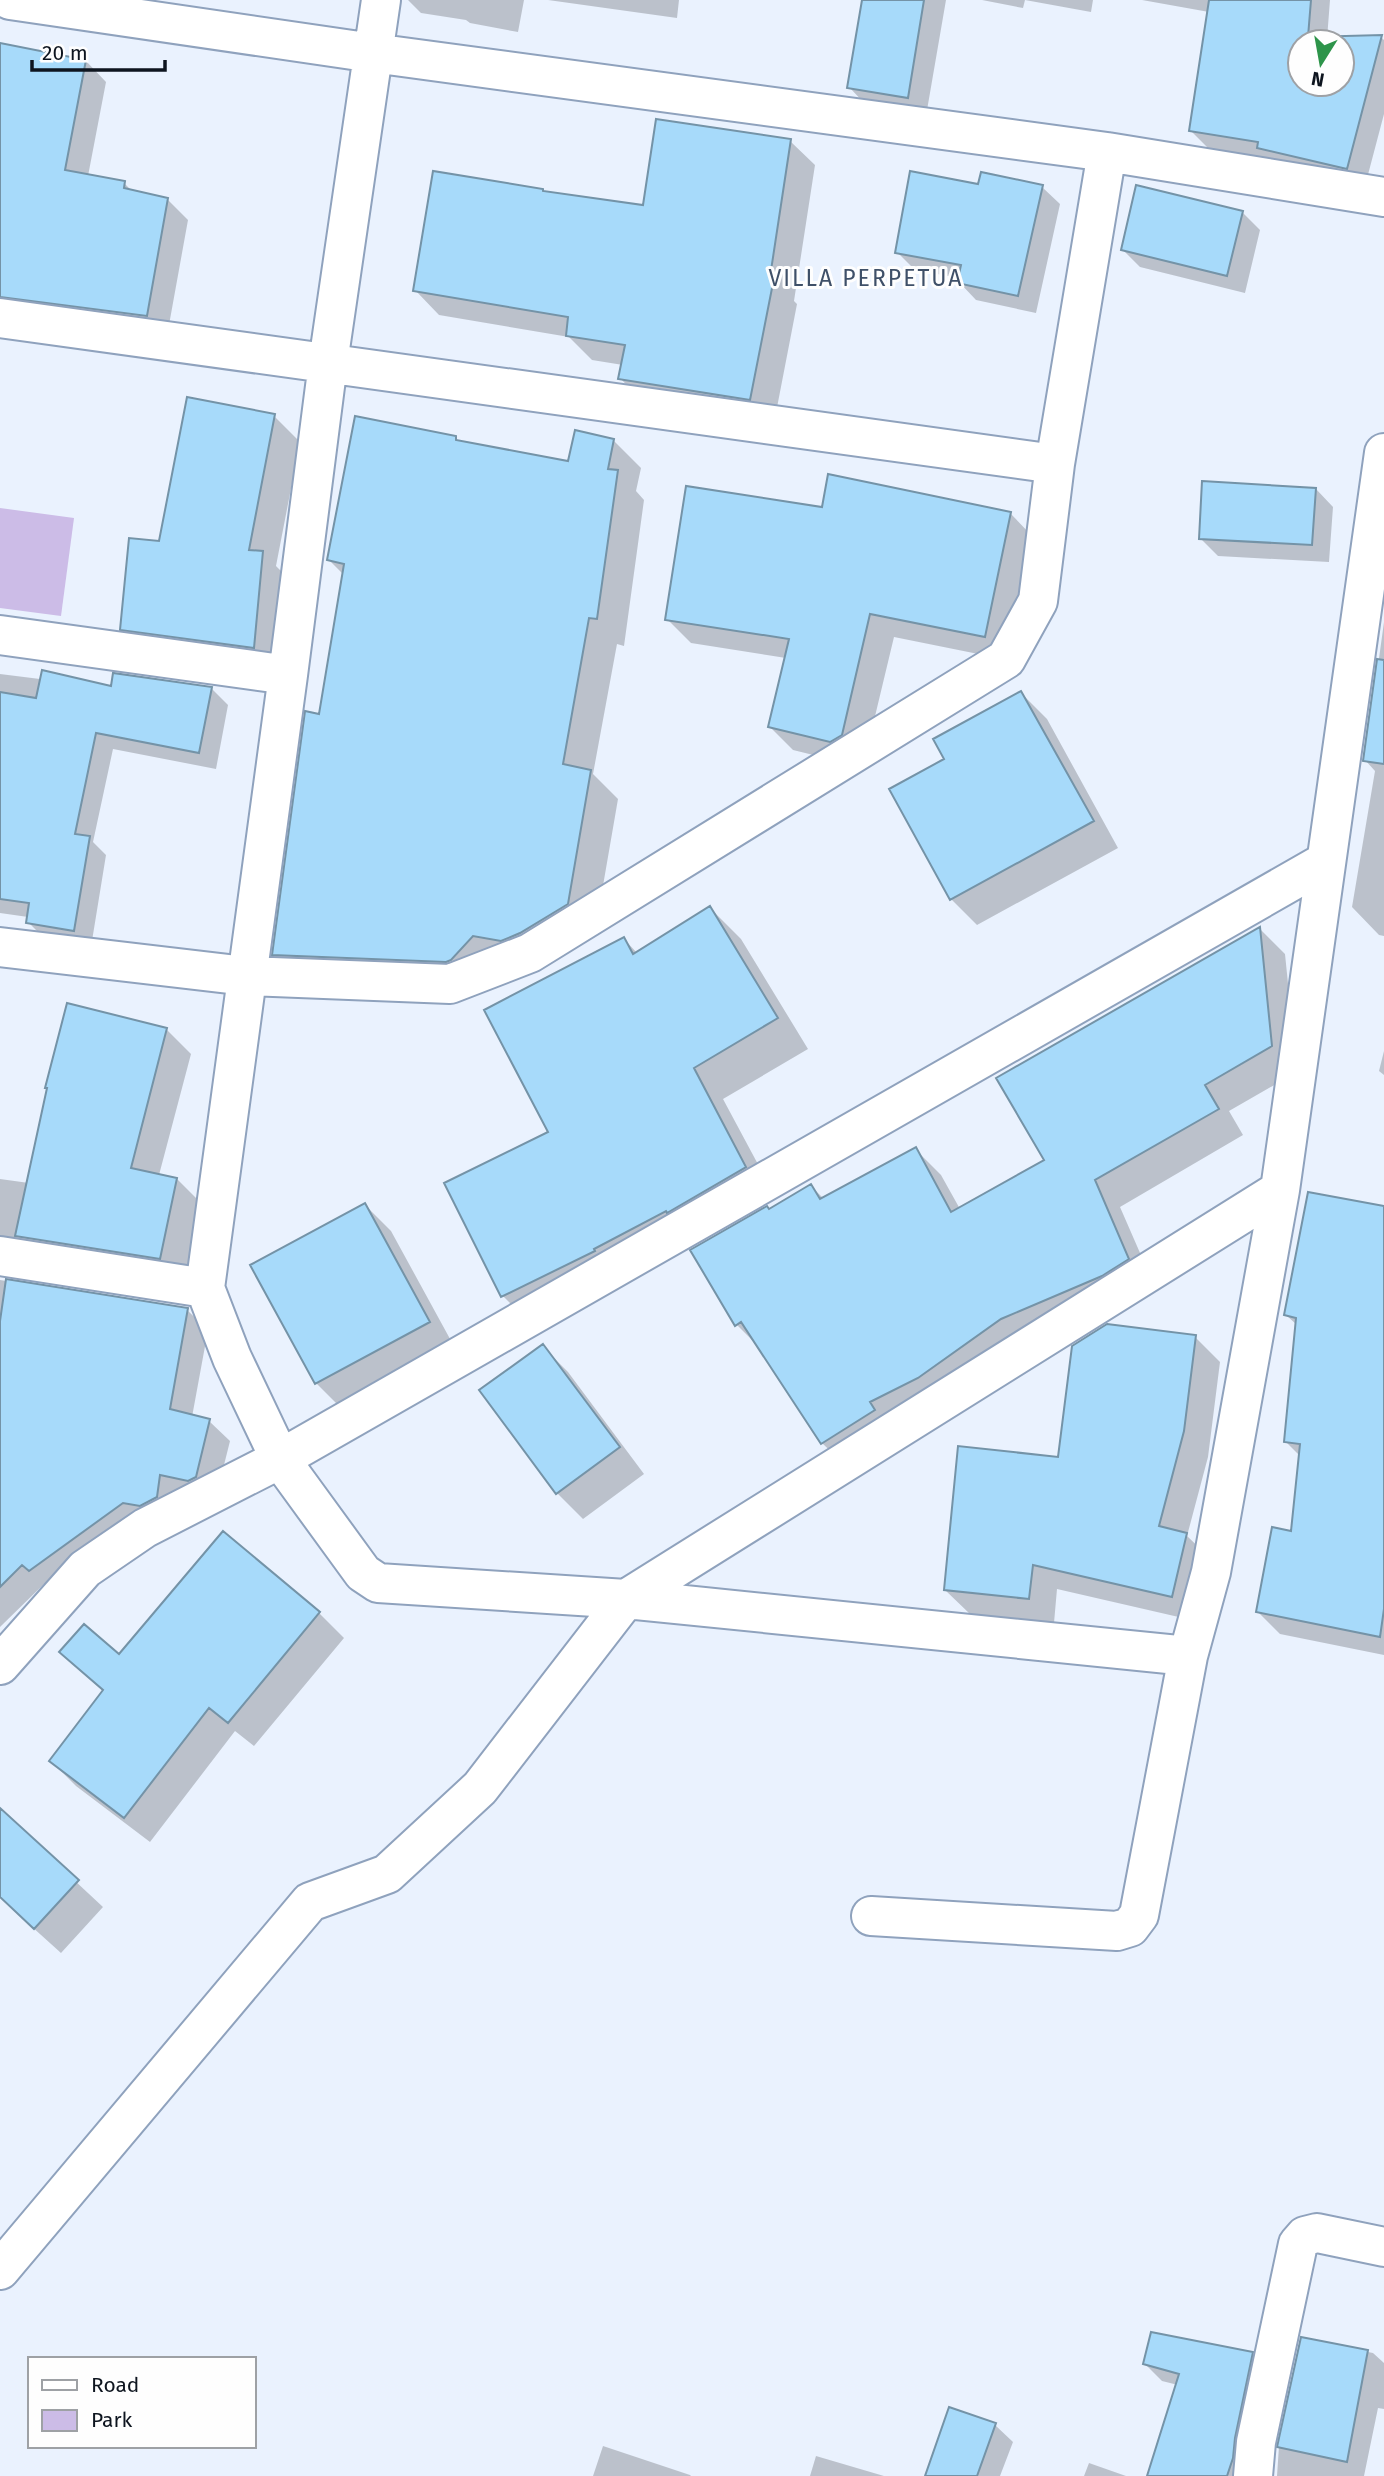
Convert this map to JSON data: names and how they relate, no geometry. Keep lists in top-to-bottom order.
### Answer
{
  "districts": ["VILLA PERPETUA"],
  "legend": ["Road", "Park"],
  "scale_bar": "20 m",
  "north": "bottom"
}
